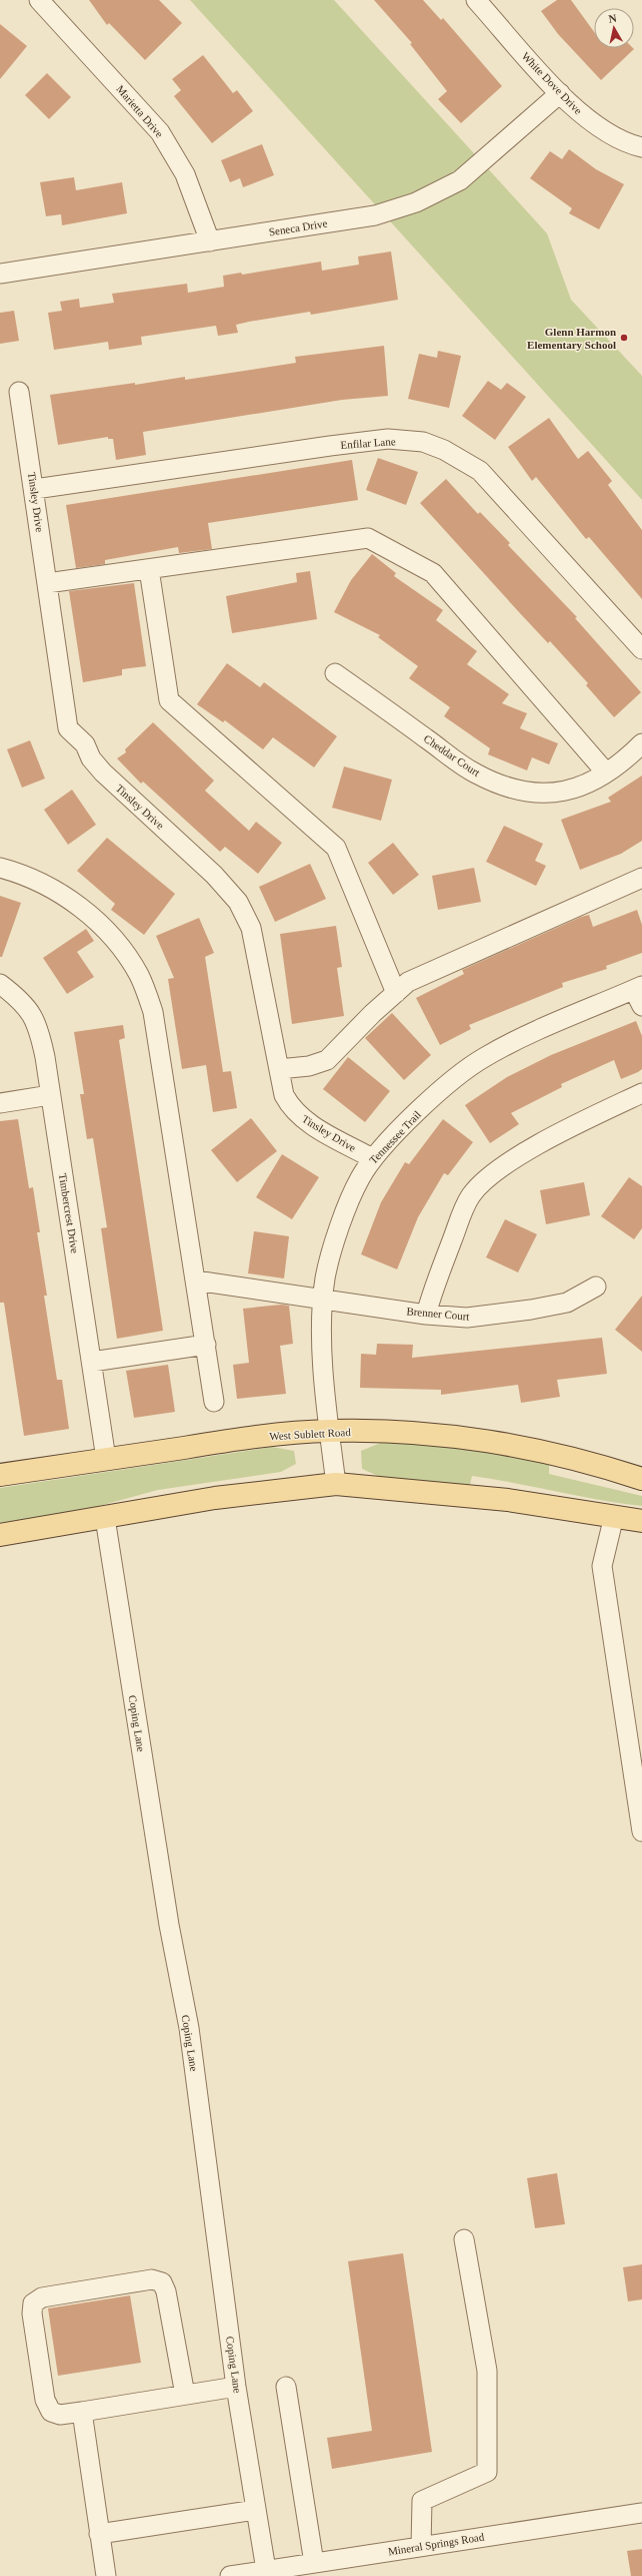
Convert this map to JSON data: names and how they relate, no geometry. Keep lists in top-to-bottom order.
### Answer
{
  "streets": {
    "main road": ["West Sublett Road"],
    "street": [
      "White Dove Drive",
      "Marietta Drive",
      "Seneca Drive",
      "Enfilar Lane",
      "Tinsley Drive",
      "Cheddar Court",
      "Tennessee Trail",
      "Timbercrest Drive",
      "Brenner Court",
      "Coping Lane",
      "Mineral Springs Road"
    ]
  },
  "crossings": [
    ["White Dove Drive", "Seneca Drive"],
    ["Marietta Drive", "Seneca Drive"],
    ["Enfilar Lane", "Tinsley Drive"],
    ["Tinsley Drive", "Tennessee Trail"],
    ["Tennessee Trail", "Brenner Court"],
    ["Tennessee Trail", "West Sublett Road"],
    ["Timbercrest Drive", "West Sublett Road"],
    ["Coping Lane", "Mineral Springs Road"]
  ],
  "places": ["Glenn Harmon Elementary School"],
  "north": "top"
}
